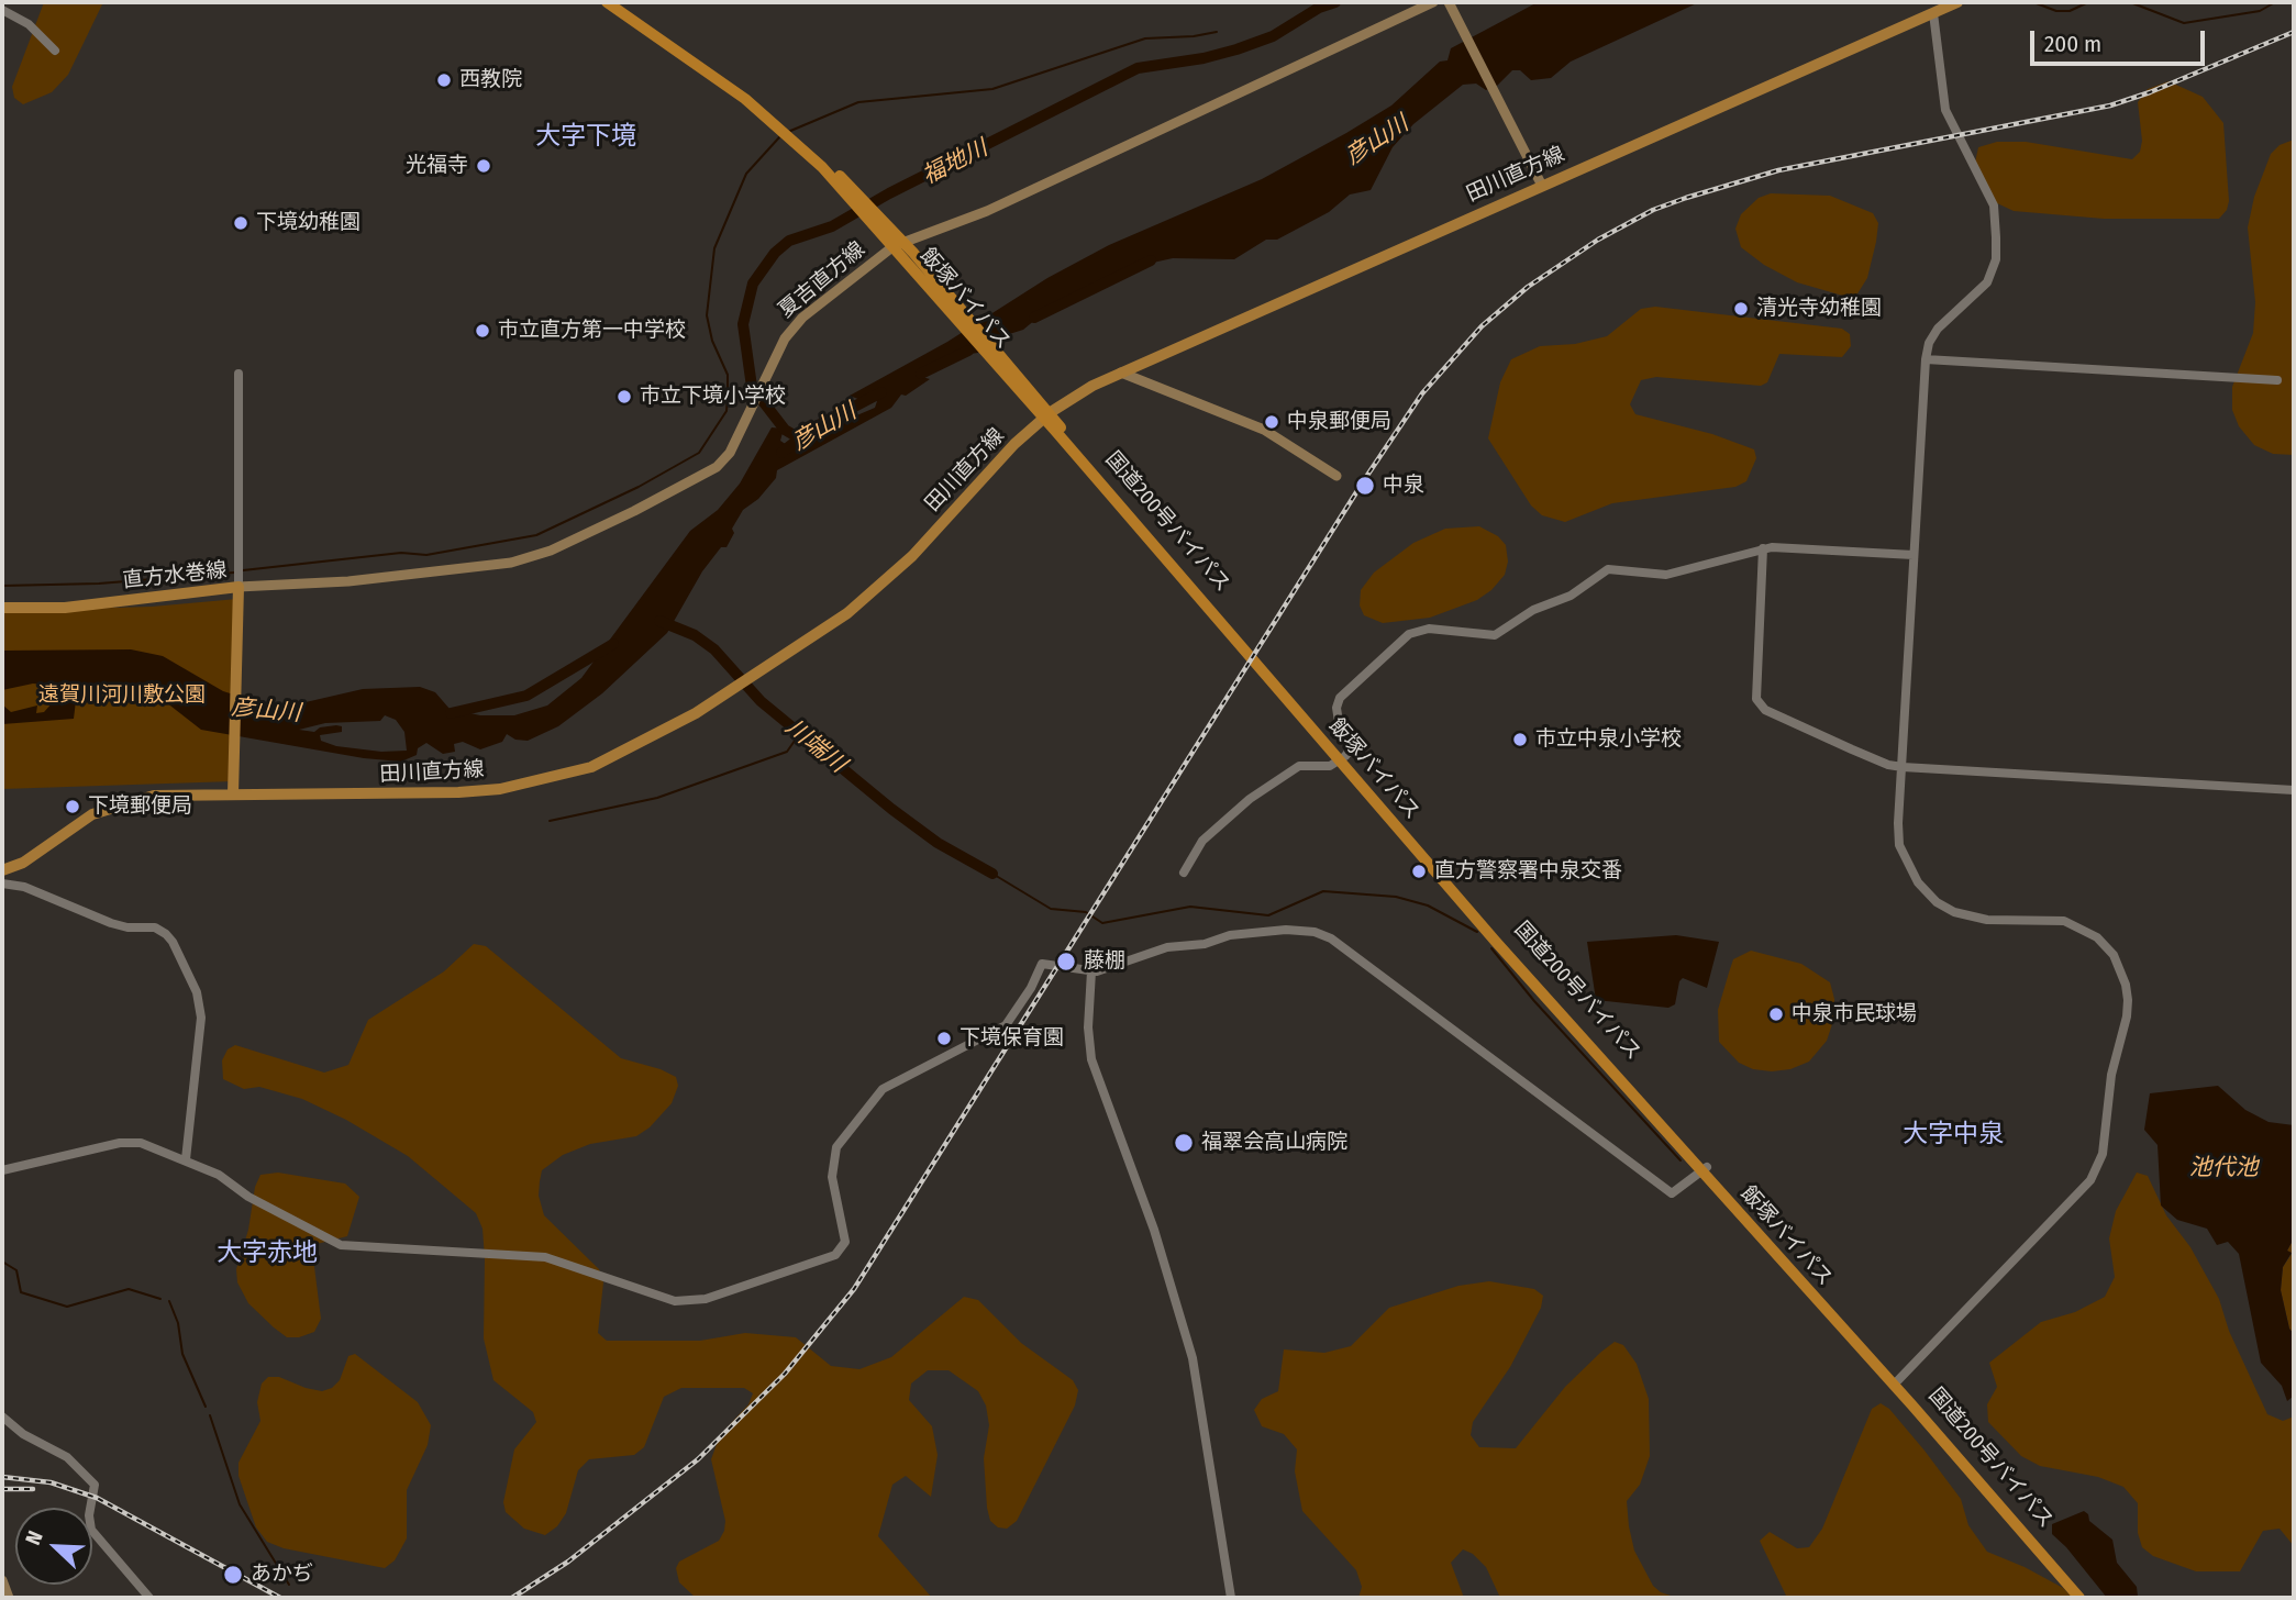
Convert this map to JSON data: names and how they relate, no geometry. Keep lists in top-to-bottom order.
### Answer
{
  "streets": {
    "highway": ["飯塚バイパス", "国道200号バイパス"],
    "main road": ["田川直方線", "夏吉直方線", "直方水巻線"]
  },
  "crossings": [
    ["田川直方線", "国道200号バイパス"],
    ["田川直方線", "直方水巻線"],
    ["夏吉直方線", "国道200号バイパス"],
    ["夏吉直方線", "直方水巻線"],
    ["飯塚バイパス", "国道200号バイパス"]
  ],
  "districts": ["大字下境", "大字中泉", "大字赤地"],
  "water": [
    "彦山川",
    "福地川",
    "川端川",
    "池代池"
  ],
  "parks": ["遠賀川河川敷公園"],
  "places": [
    "西教院",
    "光福寺",
    "下境幼稚園",
    "清光寺幼稚園",
    "市立直方第一中学校",
    "市立下境小学校",
    "中泉郵便局",
    "中泉",
    "市立中泉小学校",
    "下境郵便局",
    "直方警察署中泉交番",
    "藤棚",
    "中泉市民球場",
    "下境保育園",
    "福翠会高山病院",
    "あかぢ"
  ],
  "scale_bar": "200 m",
  "north": "top left"
}
